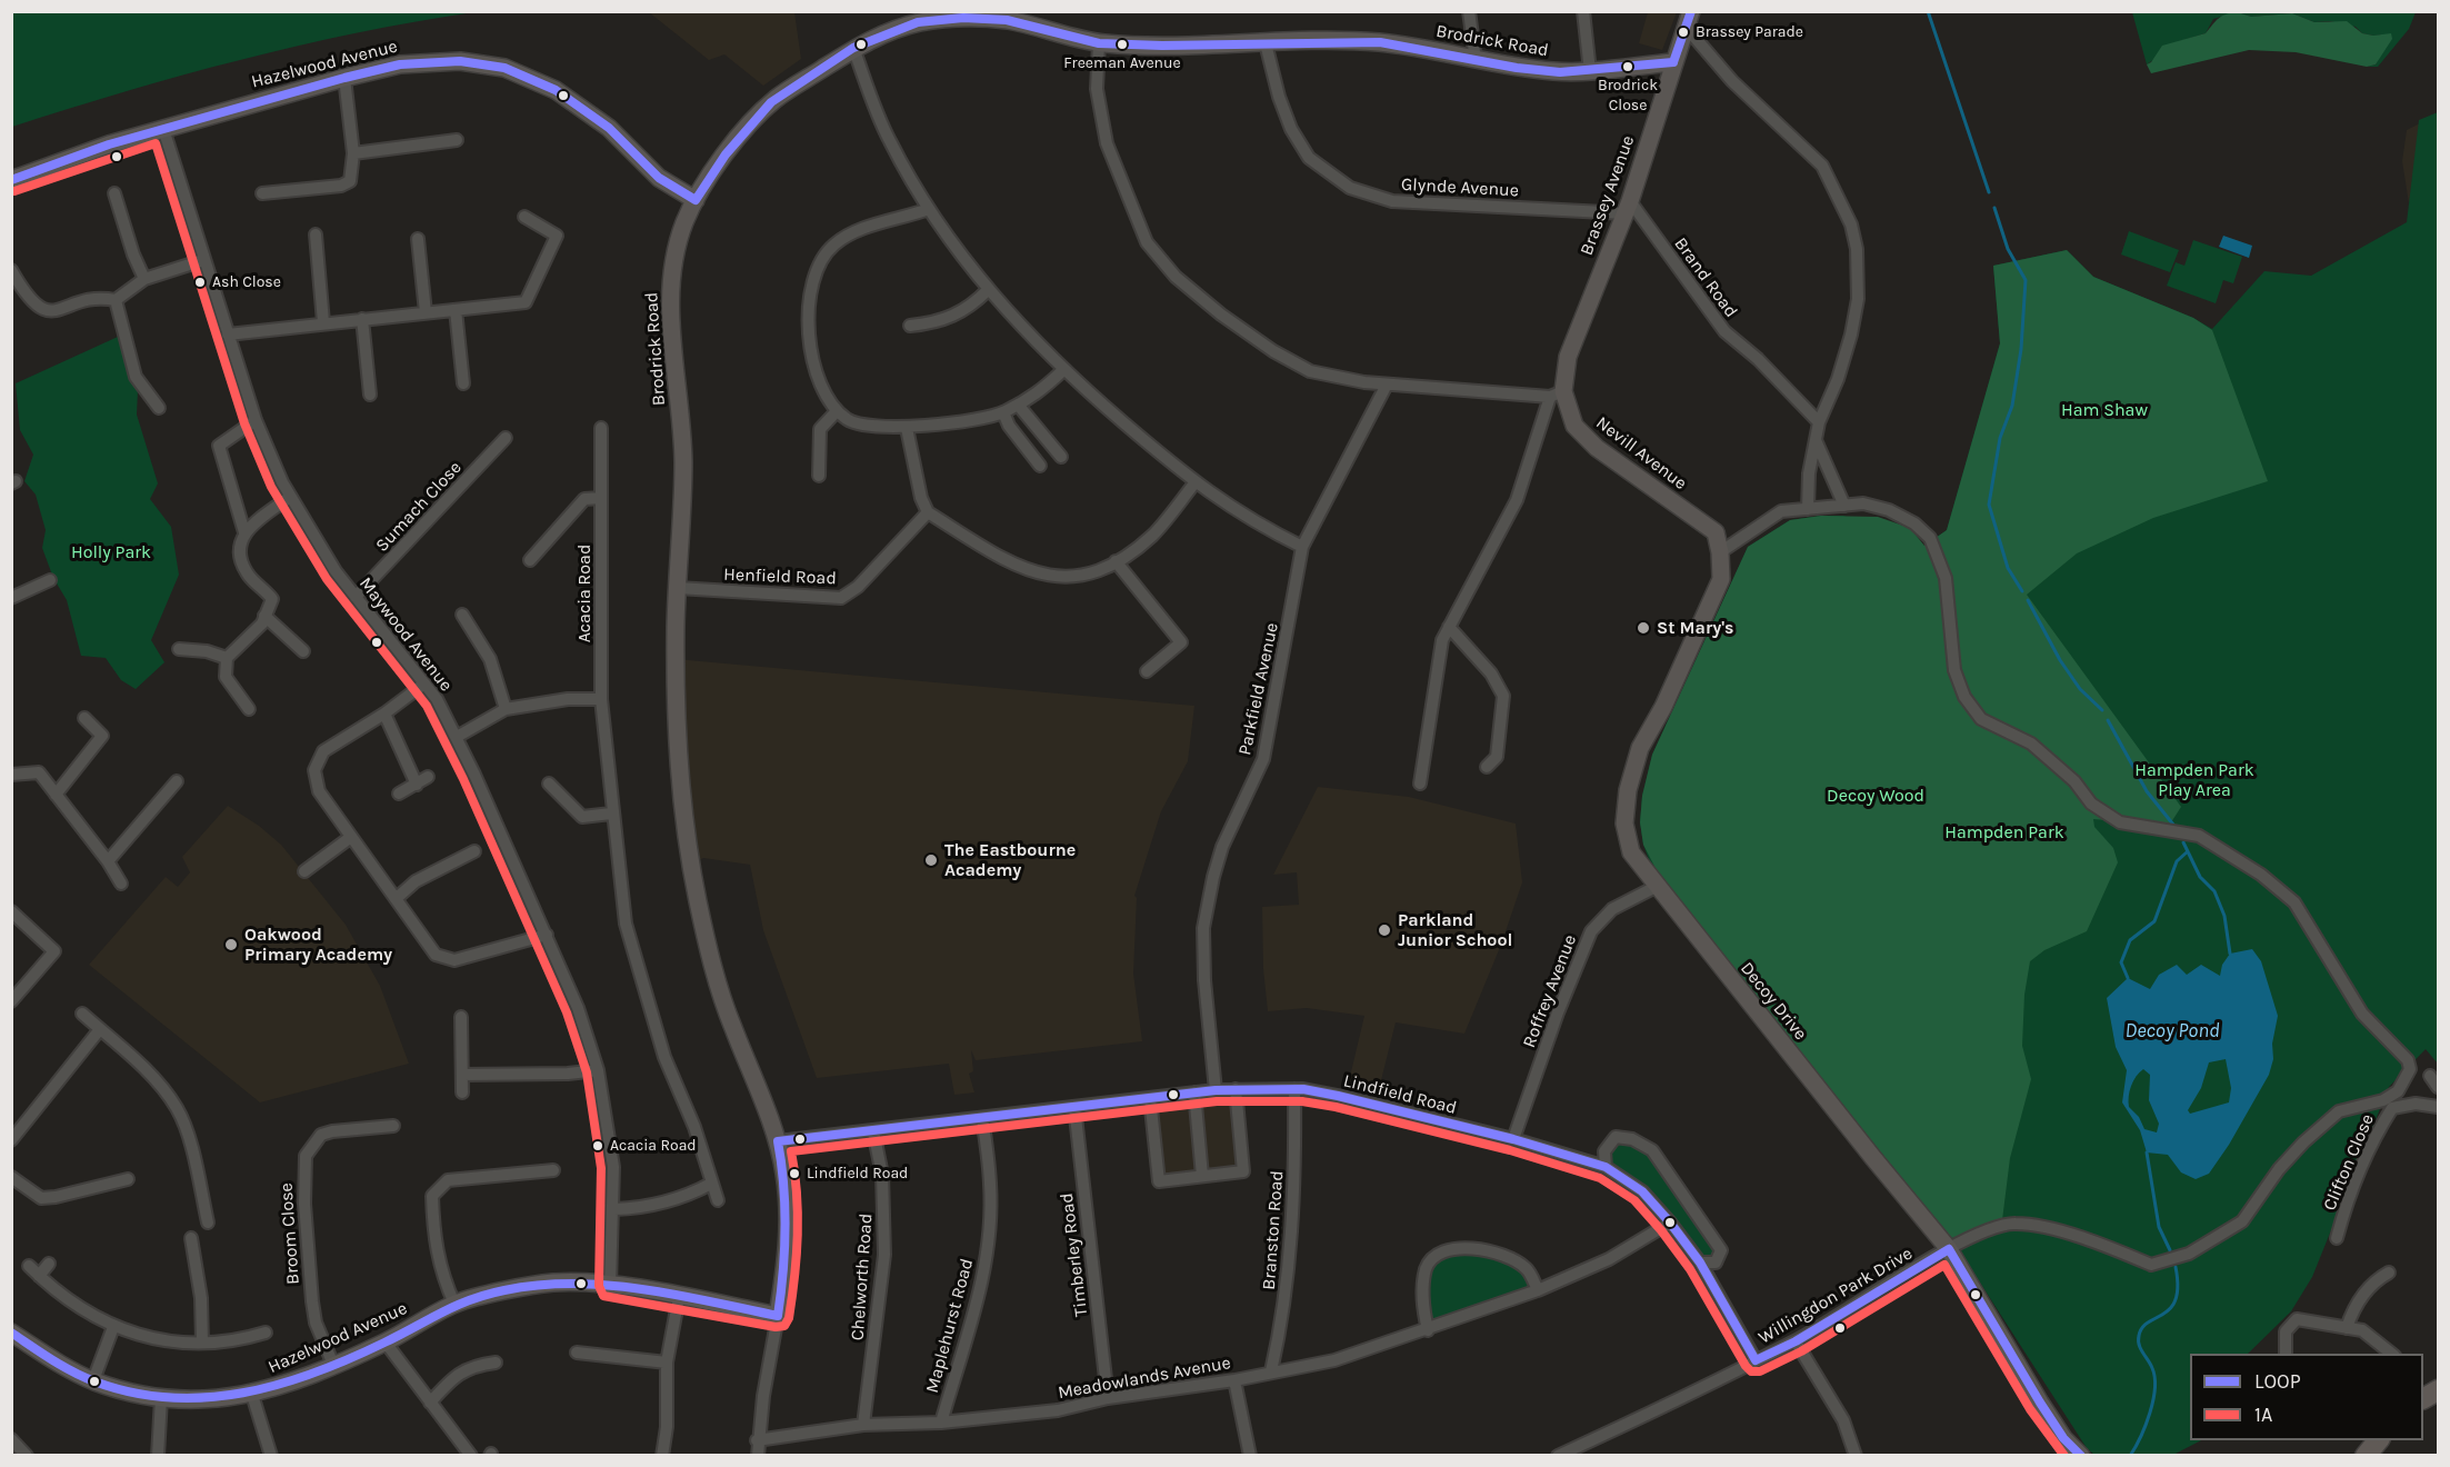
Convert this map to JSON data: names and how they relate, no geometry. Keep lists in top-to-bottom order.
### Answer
{
  "streets": {
    "street": [
      "Brodrick Road",
      "Hazelwood Avenue",
      "Glynde Avenue",
      "Brassey Avenue",
      "Brand Road",
      "Nevill Avenue",
      "Sumach Close",
      "Henfield Road",
      "Acacia Road",
      "Maywood Avenue",
      "Parkfield Avenue",
      "Roffrey Avenue",
      "Decoy Drive",
      "Lindfield Road",
      "Clifton Close",
      "Branston Road",
      "Broom Close",
      "Timberley Road",
      "Chelworth Road",
      "Willingdon Park Drive",
      "Maplehurst Road",
      "Meadowlands Avenue"
    ]
  },
  "crossings": [
    ["Brodrick Road", "Hazelwood Avenue"],
    ["Brodrick Road", "Glynde Avenue"],
    ["Brodrick Road", "Brassey Avenue"],
    ["Brodrick Road", "Henfield Road"],
    ["Brodrick Road", "Lindfield Road"],
    ["Brodrick Road", "Meadowlands Avenue"],
    ["Hazelwood Avenue", "Maywood Avenue"],
    ["Hazelwood Avenue", "Broom Close"],
    ["Glynde Avenue", "Brassey Avenue"],
    ["Glynde Avenue", "Brand Road"],
    ["Brassey Avenue", "Brand Road"],
    ["Brassey Avenue", "Nevill Avenue"],
    ["Nevill Avenue", "Decoy Drive"],
    ["Sumach Close", "Maywood Avenue"],
    ["Parkfield Avenue", "Lindfield Road"],
    ["Roffrey Avenue", "Decoy Drive"],
    ["Roffrey Avenue", "Lindfield Road"],
    ["Decoy Drive", "Willingdon Park Drive"],
    ["Lindfield Road", "Branston Road"],
    ["Lindfield Road", "Timberley Road"],
    ["Lindfield Road", "Chelworth Road"],
    ["Lindfield Road", "Willingdon Park Drive"],
    ["Lindfield Road", "Maplehurst Road"],
    ["Lindfield Road", "Meadowlands Avenue"],
    ["Branston Road", "Meadowlands Avenue"],
    ["Timberley Road", "Meadowlands Avenue"],
    ["Chelworth Road", "Meadowlands Avenue"],
    ["Maplehurst Road", "Meadowlands Avenue"]
  ],
  "water": ["Decoy Pond"],
  "parks": [
    "Ham Shaw",
    "Holly Park",
    "Hampden Park Play Area",
    "Decoy Wood",
    "Hampden Park"
  ],
  "places": [
    "Brassey Parade",
    "Freeman Avenue",
    "Brodrick Close",
    "Ash Close",
    "St Mary's",
    "The Eastbourne Academy",
    "Parkland Junior School",
    "Oakwood Primary Academy",
    "Acacia Road",
    "Lindfield Road"
  ],
  "lines": ["transit line LOOP", "transit line 1A"],
  "legend": ["LOOP", "1A"]
}
